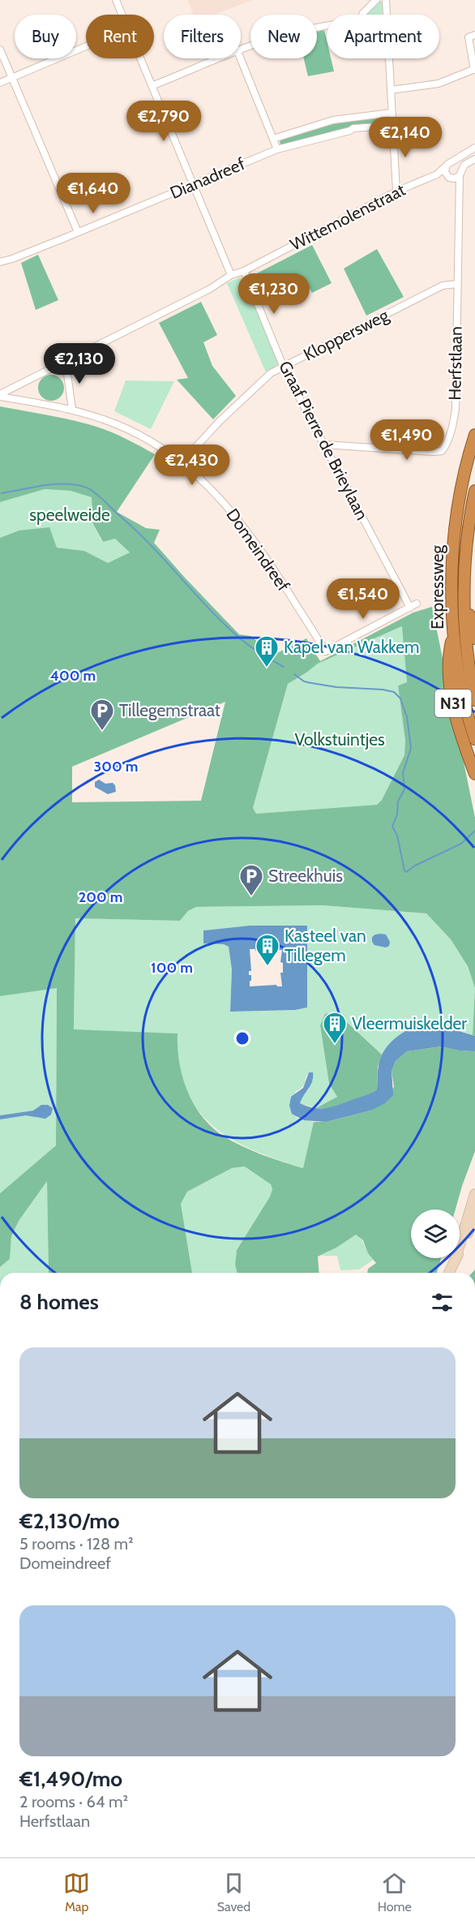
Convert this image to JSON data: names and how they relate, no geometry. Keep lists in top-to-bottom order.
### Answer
{
  "streets": {
    "highway": ["Expressweg", "N31"],
    "street": [
      "Dianadreef",
      "Wittemolenstraat",
      "Kloppersweg",
      "Herfstlaan",
      "Graaf Pierre de Brieylaan",
      "Domeindreef"
    ]
  },
  "crossings": [
    ["Wittemolenstraat", "Graaf Pierre de Brieylaan"],
    ["Wittemolenstraat", "Domeindreef"],
    ["Kloppersweg", "Herfstlaan"],
    ["Kloppersweg", "Graaf Pierre de Brieylaan"],
    ["Kloppersweg", "Domeindreef"],
    ["Herfstlaan", "Graaf Pierre de Brieylaan"],
    ["Graaf Pierre de Brieylaan", "Domeindreef"],
    ["Expressweg", "N31"]
  ],
  "parks": ["speelweide", "Volkstuintjes"],
  "places": {
    "building": ["Kapel van Wakkem", "Kasteel van Tillegem", "Vleermuiskelder"],
    "parking": ["Tillegemstraat", "Streekhuis"]
  },
  "page": {
    "chip": [
      "Buy",
      "Rent",
      "Filters",
      "New",
      "Apartment"
    ],
    "price": [
      "€2,790",
      "€2,140",
      "€1,640",
      "€1,230",
      "€2,130",
      "€1,490",
      "€2,430",
      "€1,540"
    ],
    "heading": "8 homes",
    "list": [
      {
        "name": "€2,130/mo",
        "note": "5 rooms · 128 m² · Domeindreef"
      },
      {
        "name": "€1,490/mo",
        "note": "2 rooms · 64 m² · Herfstlaan"
      }
    ],
    "tabs": ["Map", "Saved", "Home"]
  },
  "rings": [
    "400 m",
    "300 m",
    "200 m",
    "100 m"
  ]
}
